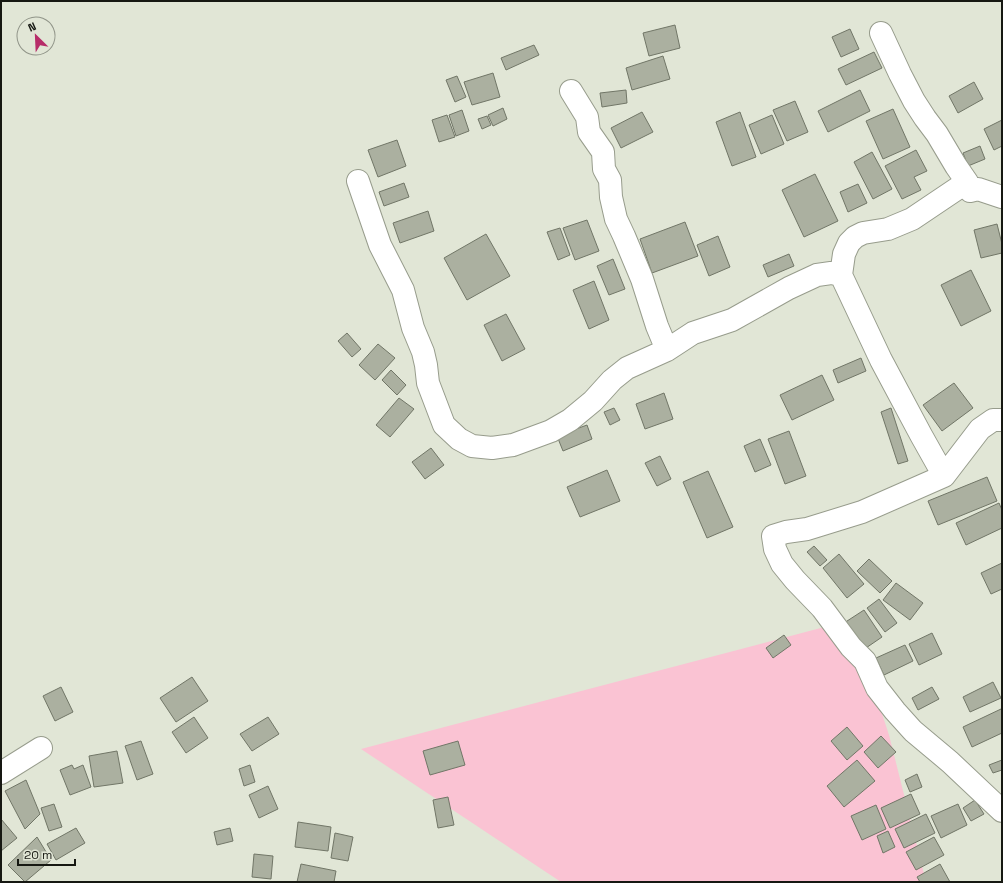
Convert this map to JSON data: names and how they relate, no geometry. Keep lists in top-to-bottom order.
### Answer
{
  "scale_bar": "20 m",
  "north": "top left"
}
